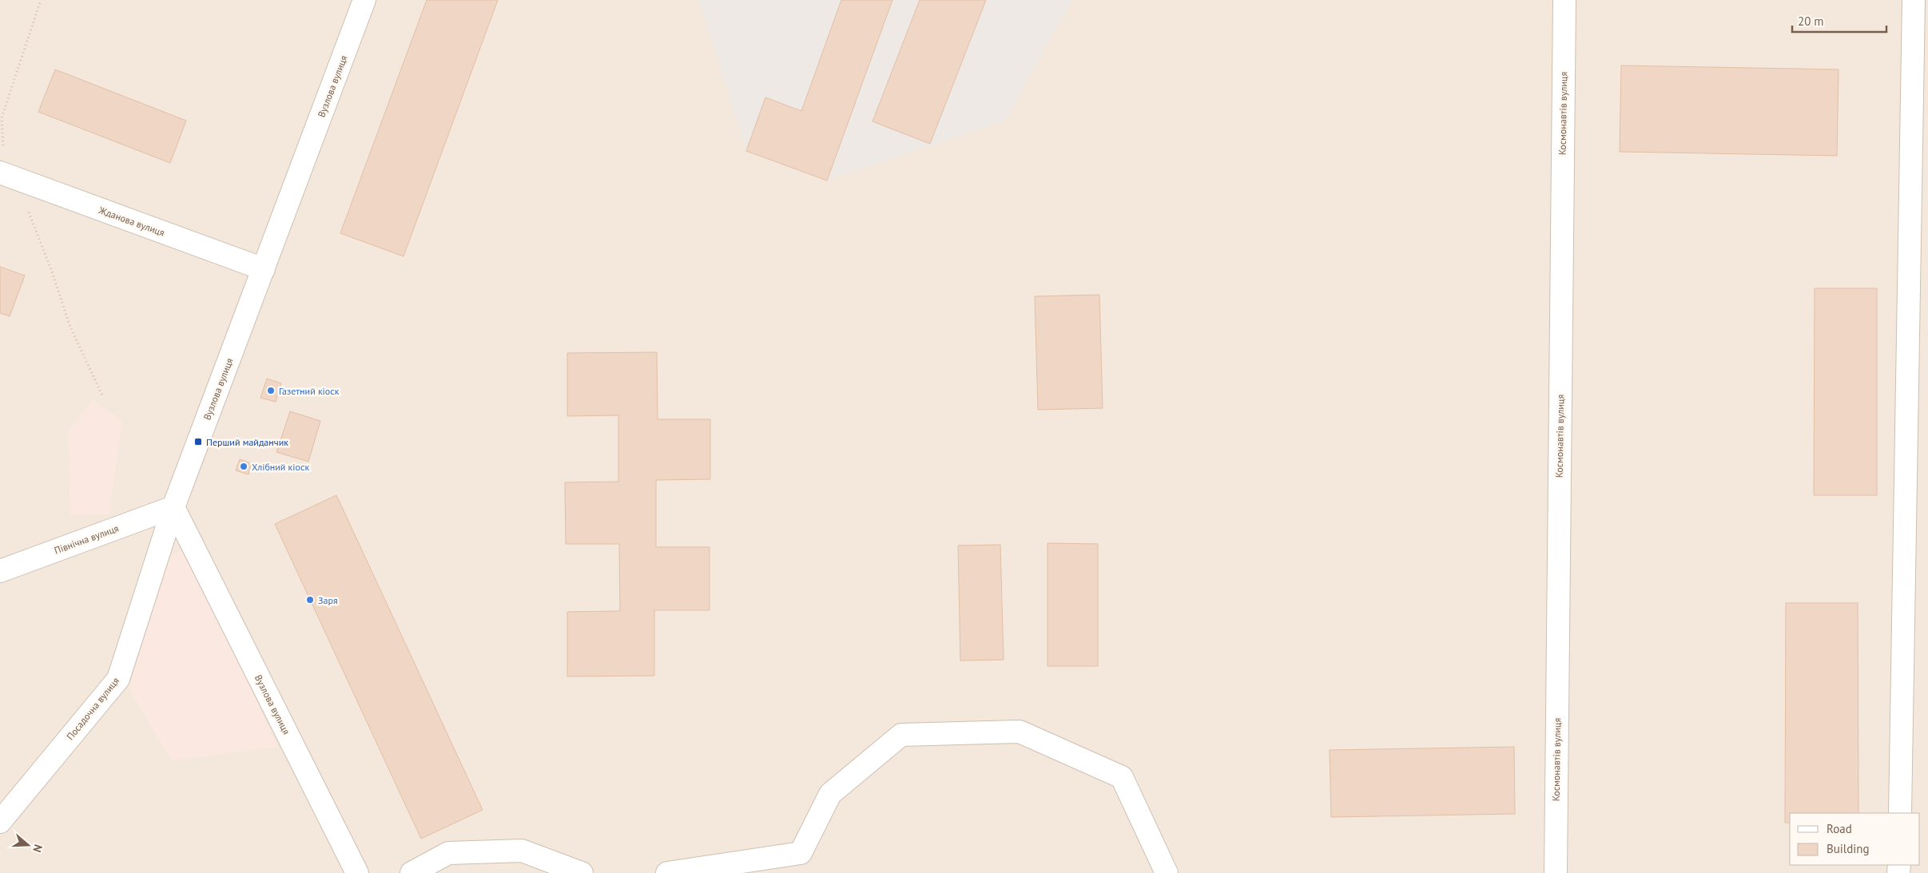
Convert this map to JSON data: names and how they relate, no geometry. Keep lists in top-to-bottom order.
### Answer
{
  "streets": {
    "street": [
      "Вузлова вулиця",
      "Космонавтів вулиця",
      "Жданова вулиця",
      "Північна вулиця",
      "Посадочна вулиця"
    ]
  },
  "crossings": [
    ["Вузлова вулиця", "Жданова вулиця"],
    ["Вузлова вулиця", "Північна вулиця"],
    ["Вузлова вулиця", "Посадочна вулиця"],
    ["Північна вулиця", "Посадочна вулиця"]
  ],
  "places": {
    "other": ["Газетний кіоск", "Хлібний кіоск", "Заря"],
    "transit": ["Перший майданчик"]
  },
  "legend": ["Road", "Building"],
  "scale_bar": "20 m",
  "north": "right"
}
